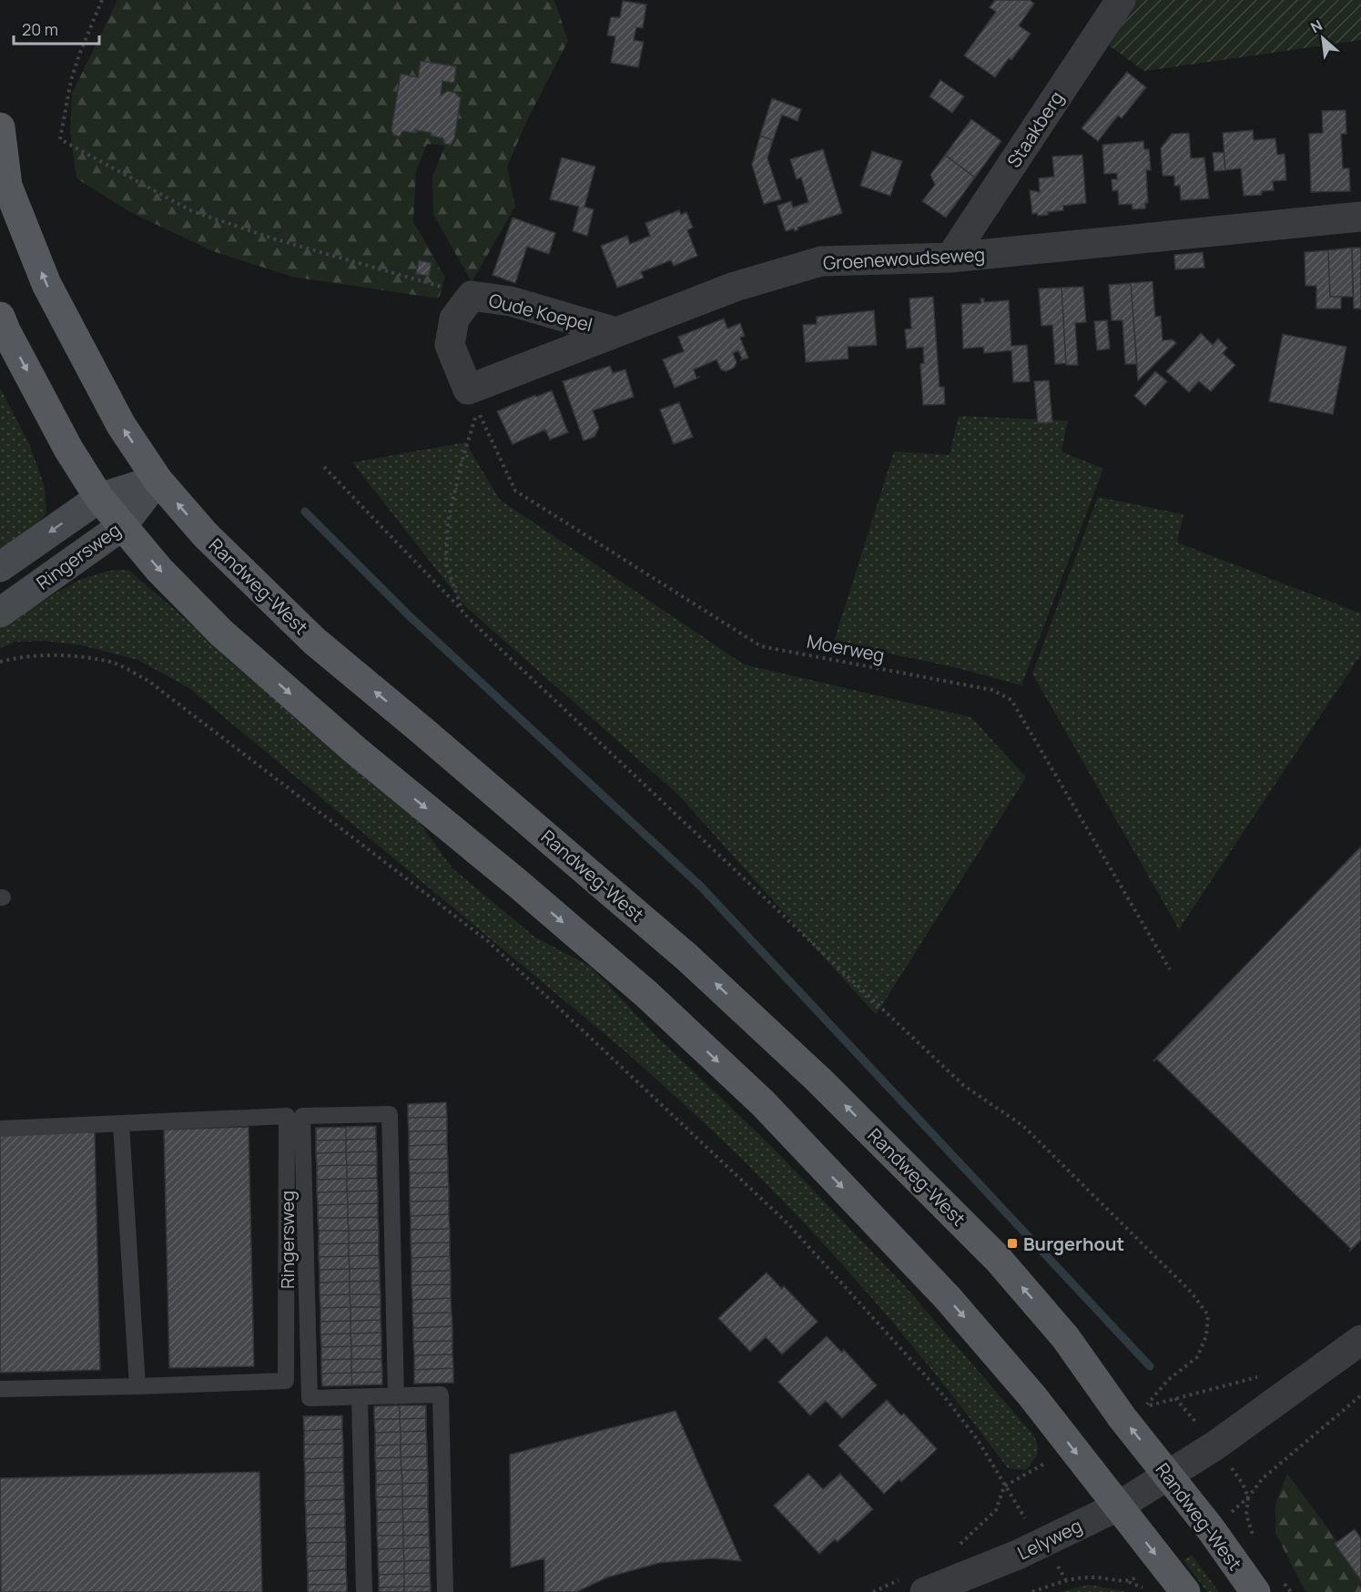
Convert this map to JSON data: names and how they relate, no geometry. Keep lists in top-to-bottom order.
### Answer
{
  "streets": {
    "main road": ["Ringersweg", "Randweg-West"],
    "street": [
      "Staakberg",
      "Groenewoudseweg",
      "Oude Koepel",
      "Lelyweg"
    ],
    "path": ["Moerweg"]
  },
  "crossings": [
    ["Staakberg", "Groenewoudseweg"],
    ["Groenewoudseweg", "Oude Koepel"],
    ["Groenewoudseweg", "Moerweg"],
    ["Oude Koepel", "Moerweg"],
    ["Ringersweg", "Randweg-West"],
    ["Randweg-West", "Lelyweg"]
  ],
  "places": {
    "transit": ["Burgerhout"]
  },
  "scale_bar": "20 m",
  "north": "top left"
}
